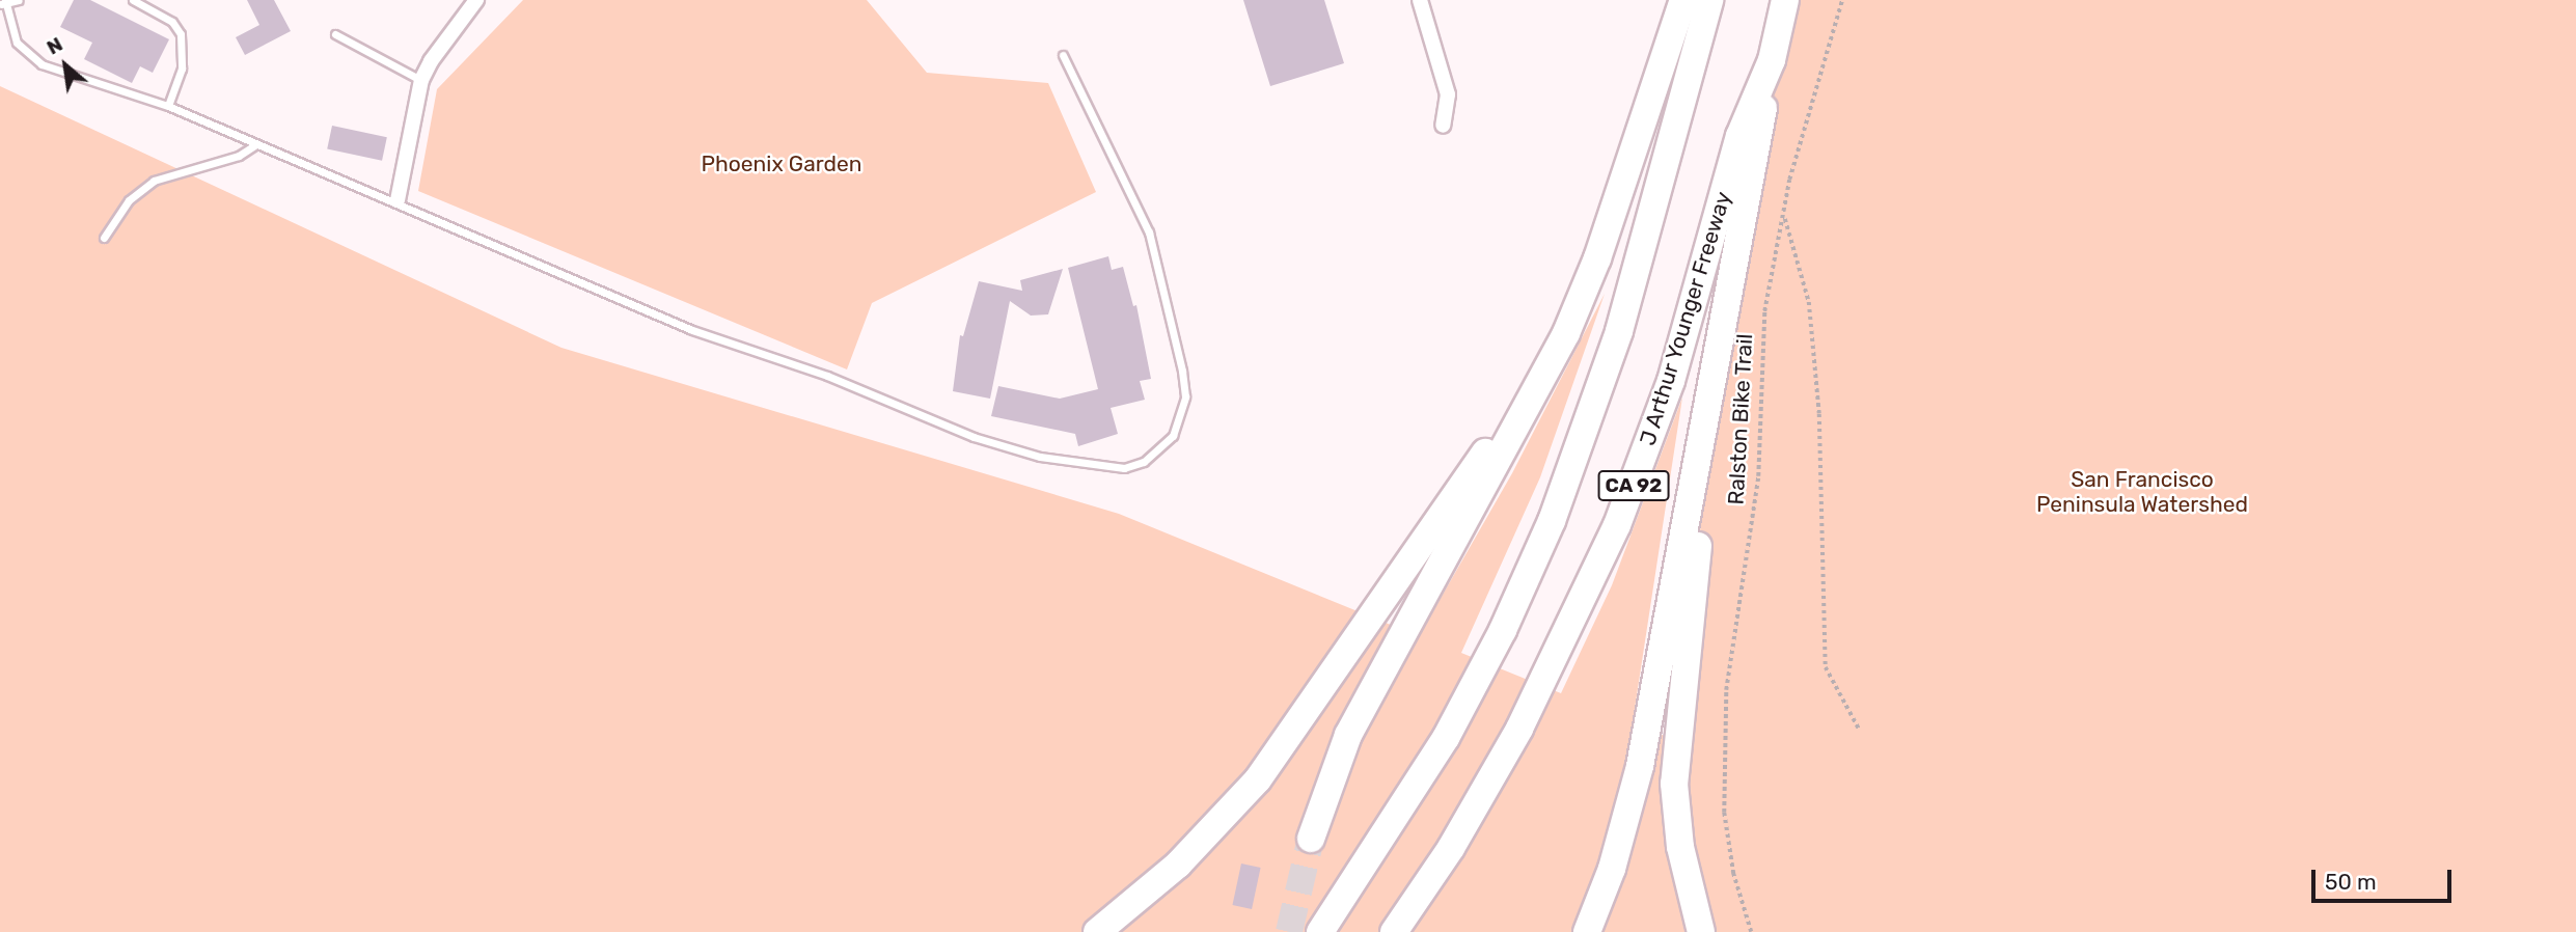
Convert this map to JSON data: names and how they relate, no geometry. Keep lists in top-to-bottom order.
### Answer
{
  "streets": {
    "highway": ["J Arthur Younger Freeway", "CA 92"],
    "path": ["Ralston Bike Trail"]
  },
  "parks": ["Phoenix Garden", "San Francisco Peninsula Watershed"],
  "scale_bar": "50 m",
  "north": "top left"
}
